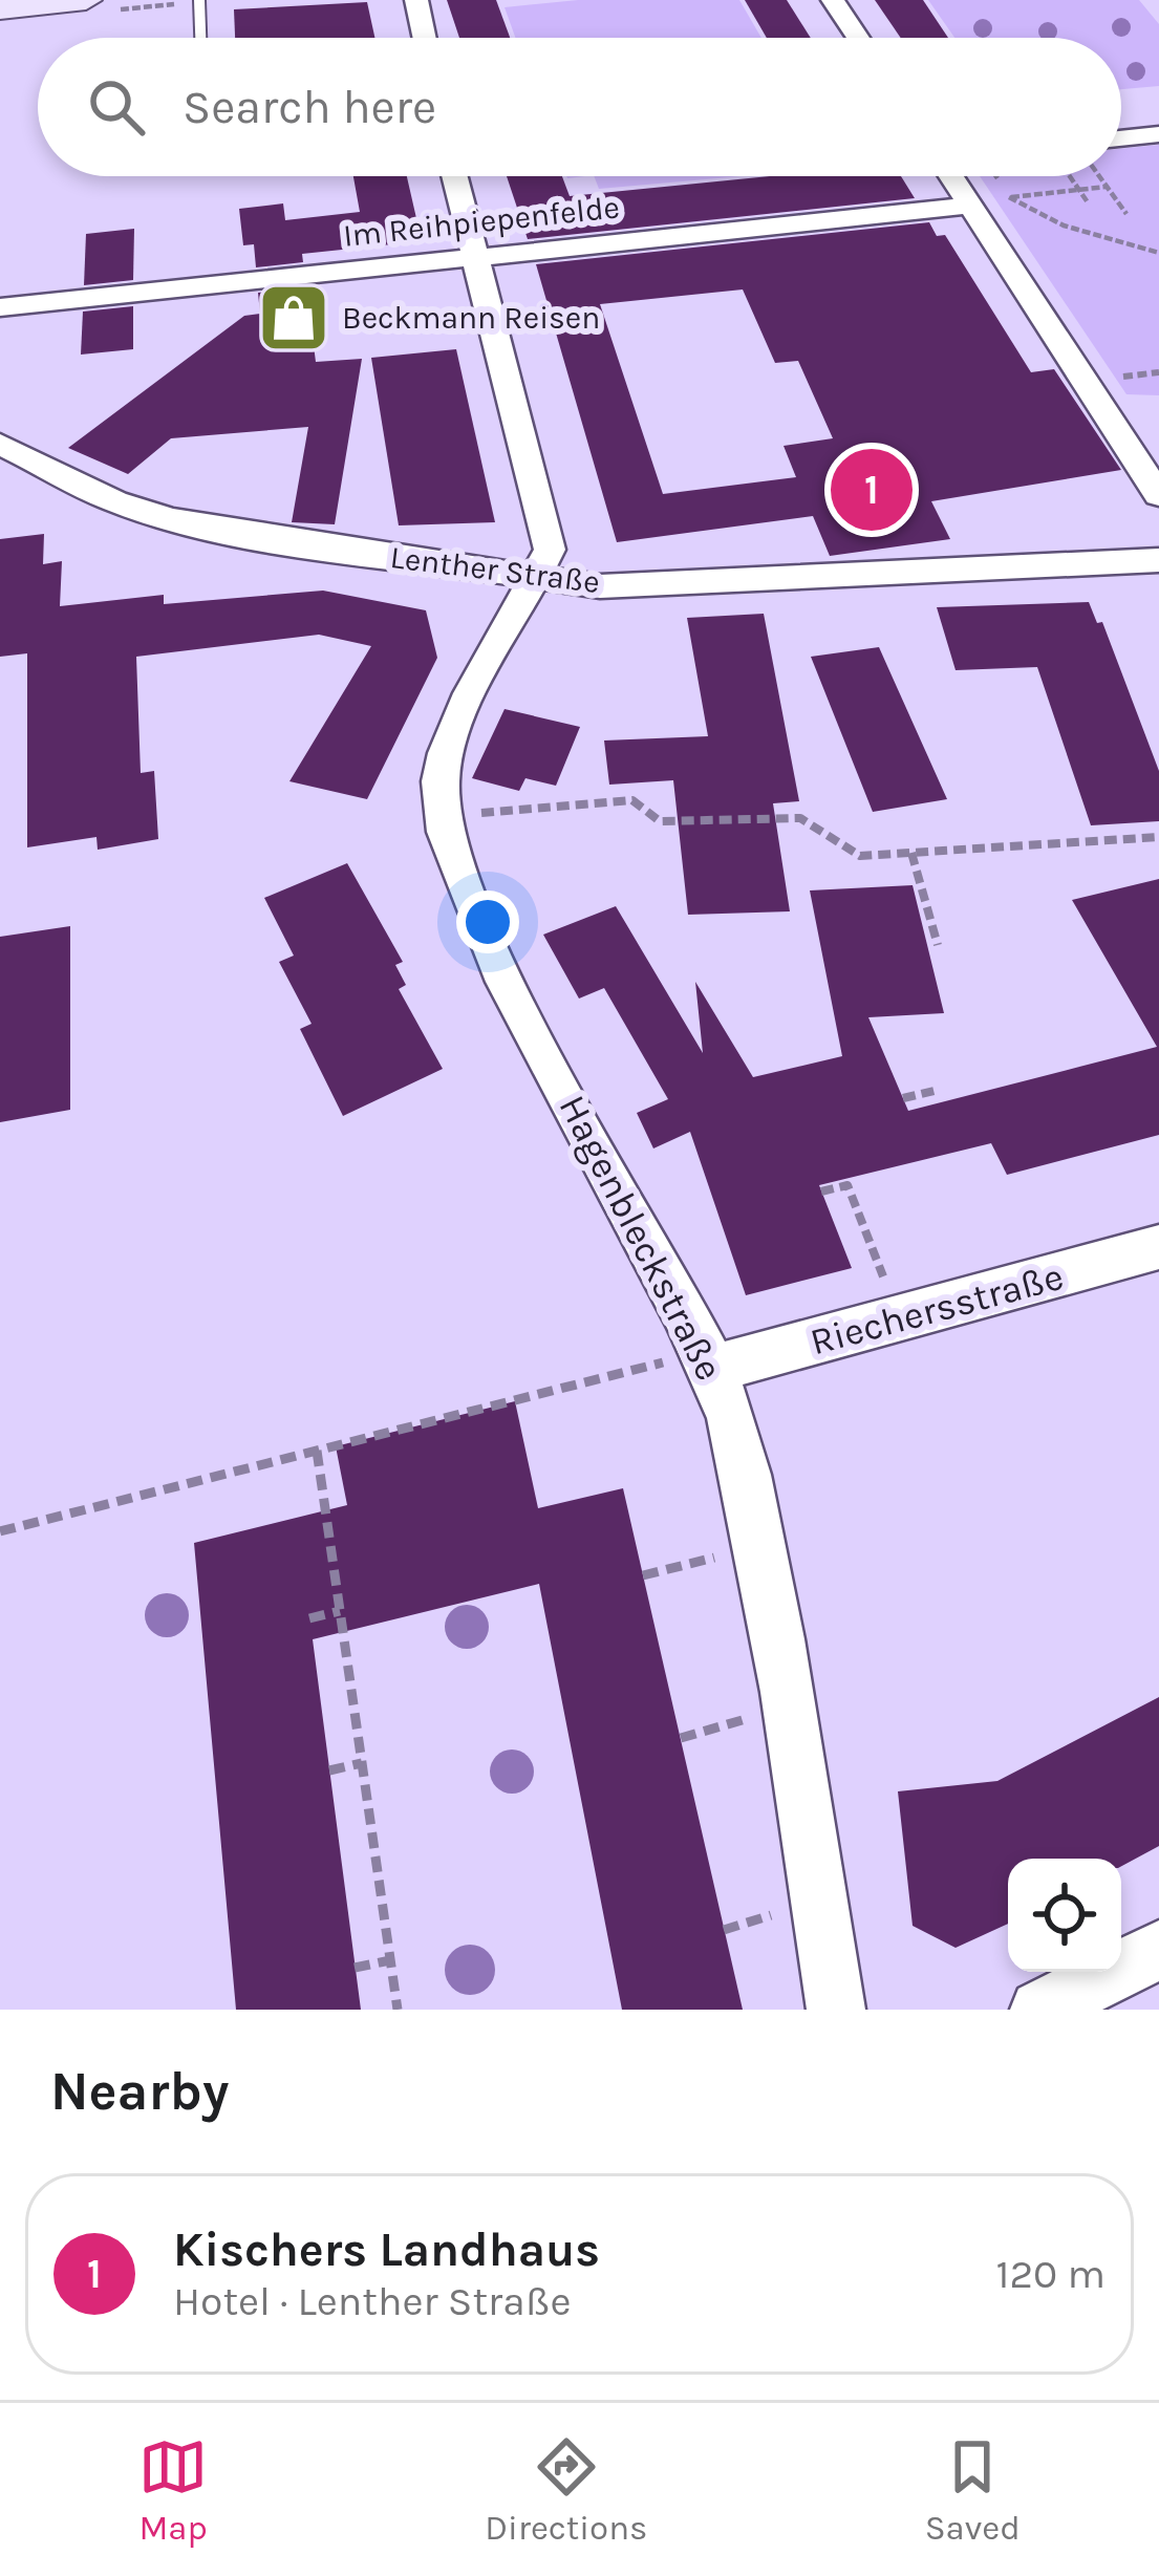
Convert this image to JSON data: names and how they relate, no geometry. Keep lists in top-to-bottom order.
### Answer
{
  "streets": {
    "street": [
      "Im Reihpiepenfelde",
      "Lenther Straße",
      "Hagenbleckstraße",
      "Riechersstraße"
    ]
  },
  "crossings": [
    ["Lenther Straße", "Hagenbleckstraße"],
    ["Hagenbleckstraße", "Riechersstraße"]
  ],
  "places": {
    "shop": ["Beckmann Reisen"]
  },
  "page": {
    "search": "Search here",
    "pins": "1",
    "heading": "Nearby",
    "list": [
      {
        "mark": "1",
        "name": "Kischers Landhaus",
        "note": "Hotel · Lenther Straße",
        "value": "120 m"
      }
    ],
    "nav": ["Map", "Directions", "Saved"]
  }
}
